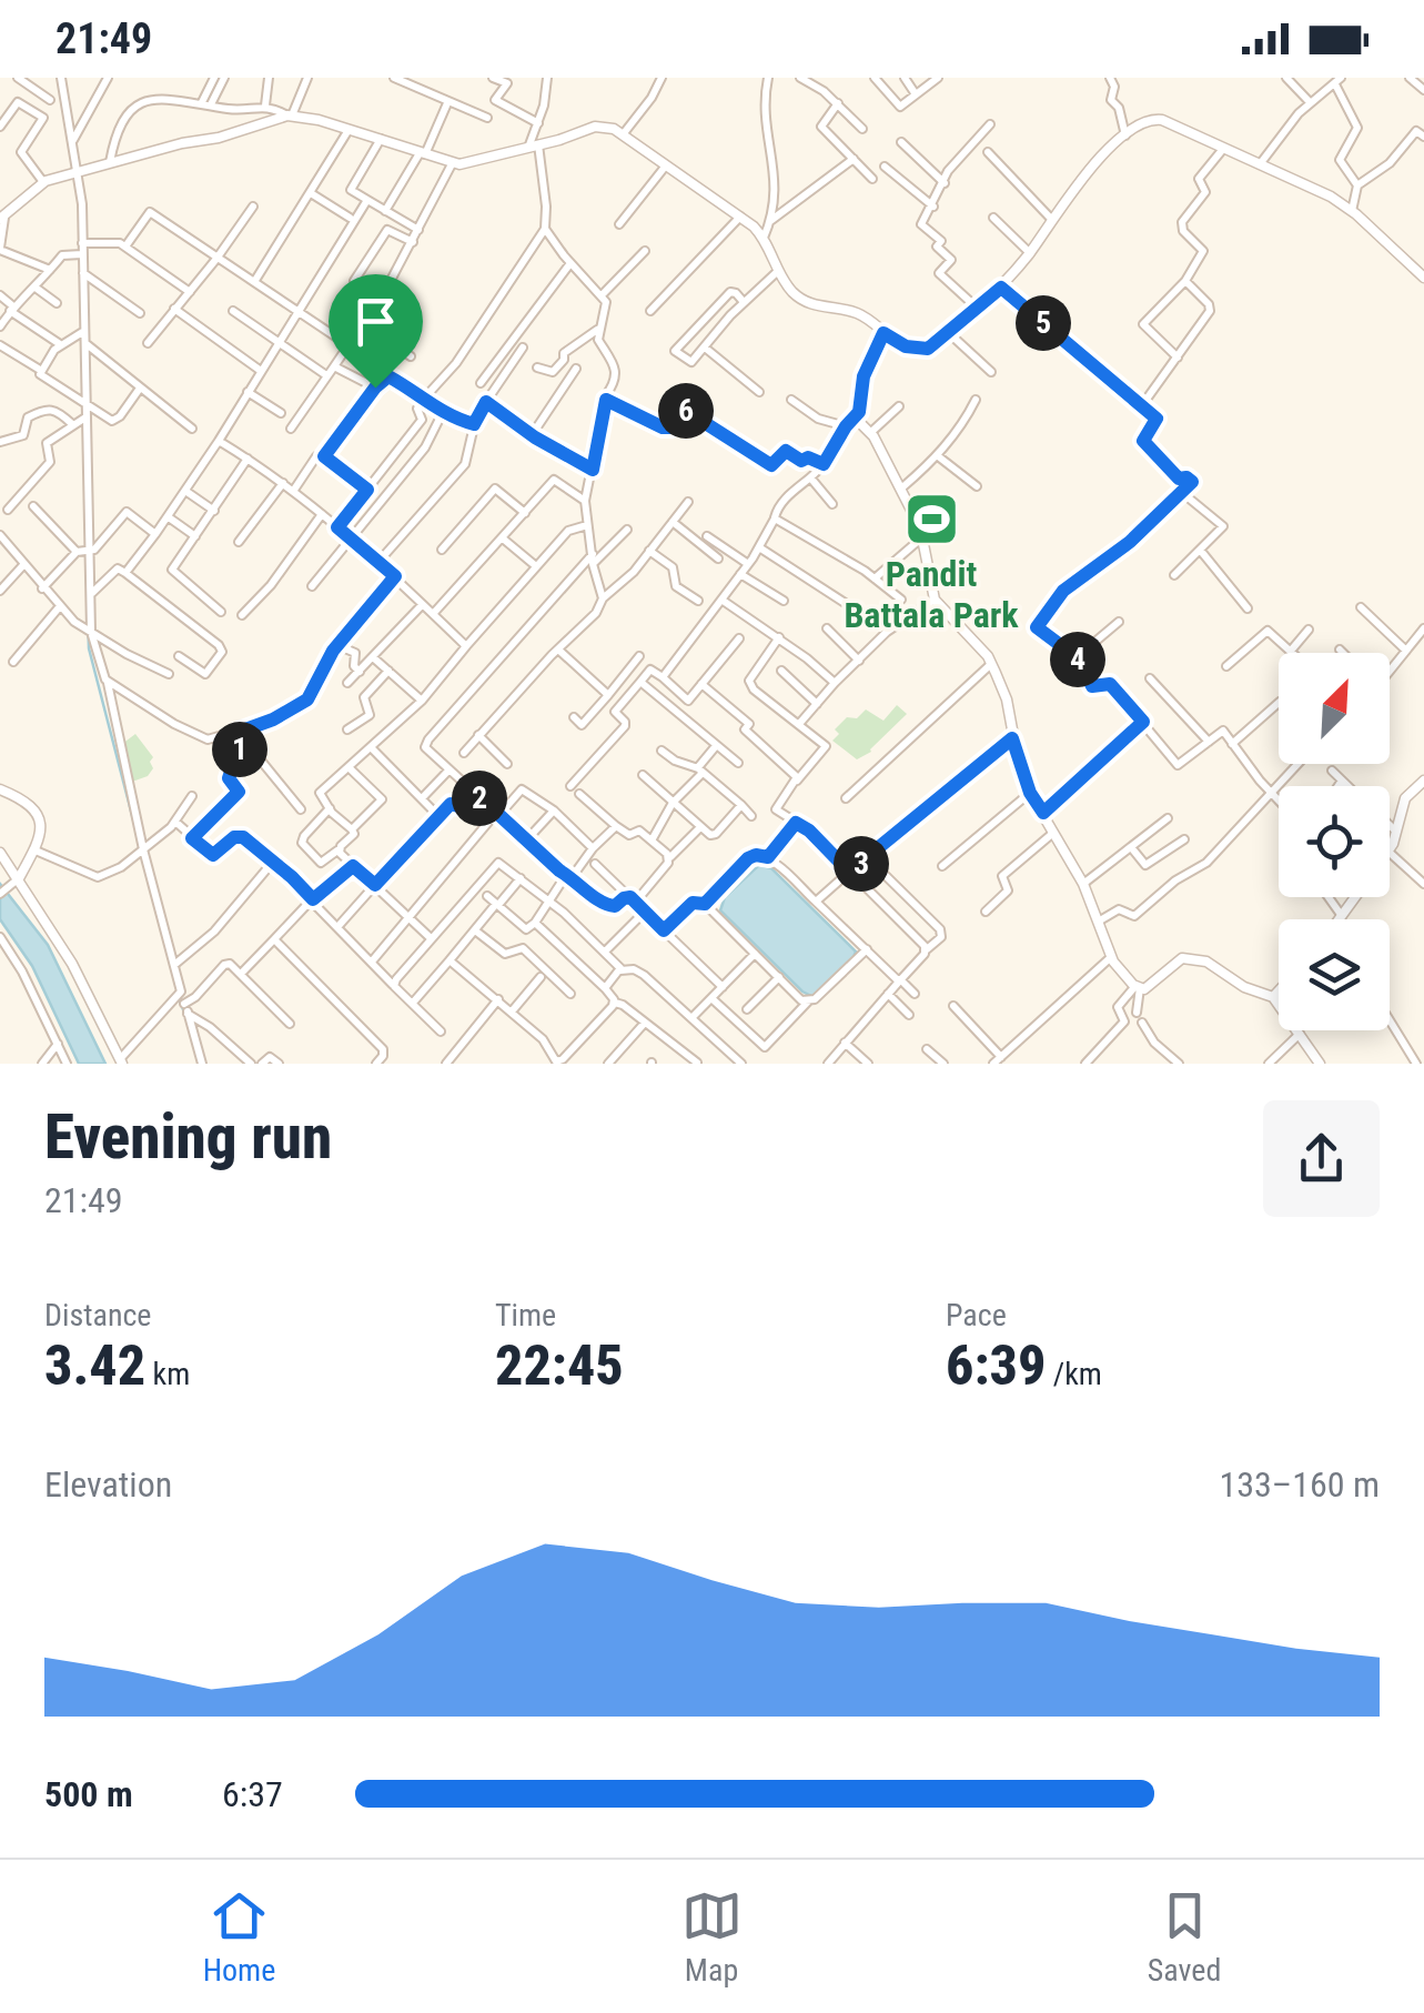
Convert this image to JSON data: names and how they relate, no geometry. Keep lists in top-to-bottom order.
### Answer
{
  "places": {
    "sports": ["Pandit Battala Park"]
  },
  "north": "top right",
  "page": {
    "status": "21:49",
    "pins": [
      "5",
      "6",
      "4",
      "1",
      "2",
      "3"
    ],
    "heading": ["Evening run", "21:49"],
    "stats": [
      ["Distance", "3.42 km"],
      ["Time", "22:45"],
      ["Pace", "6:39 /km"]
    ],
    "chart": ["Elevation", "133–160 m"],
    "list": [
      {
        "name": "500 m",
        "note": "6:37"
      }
    ],
    "tabs": ["Home", "Map", "Saved"]
  }
}
